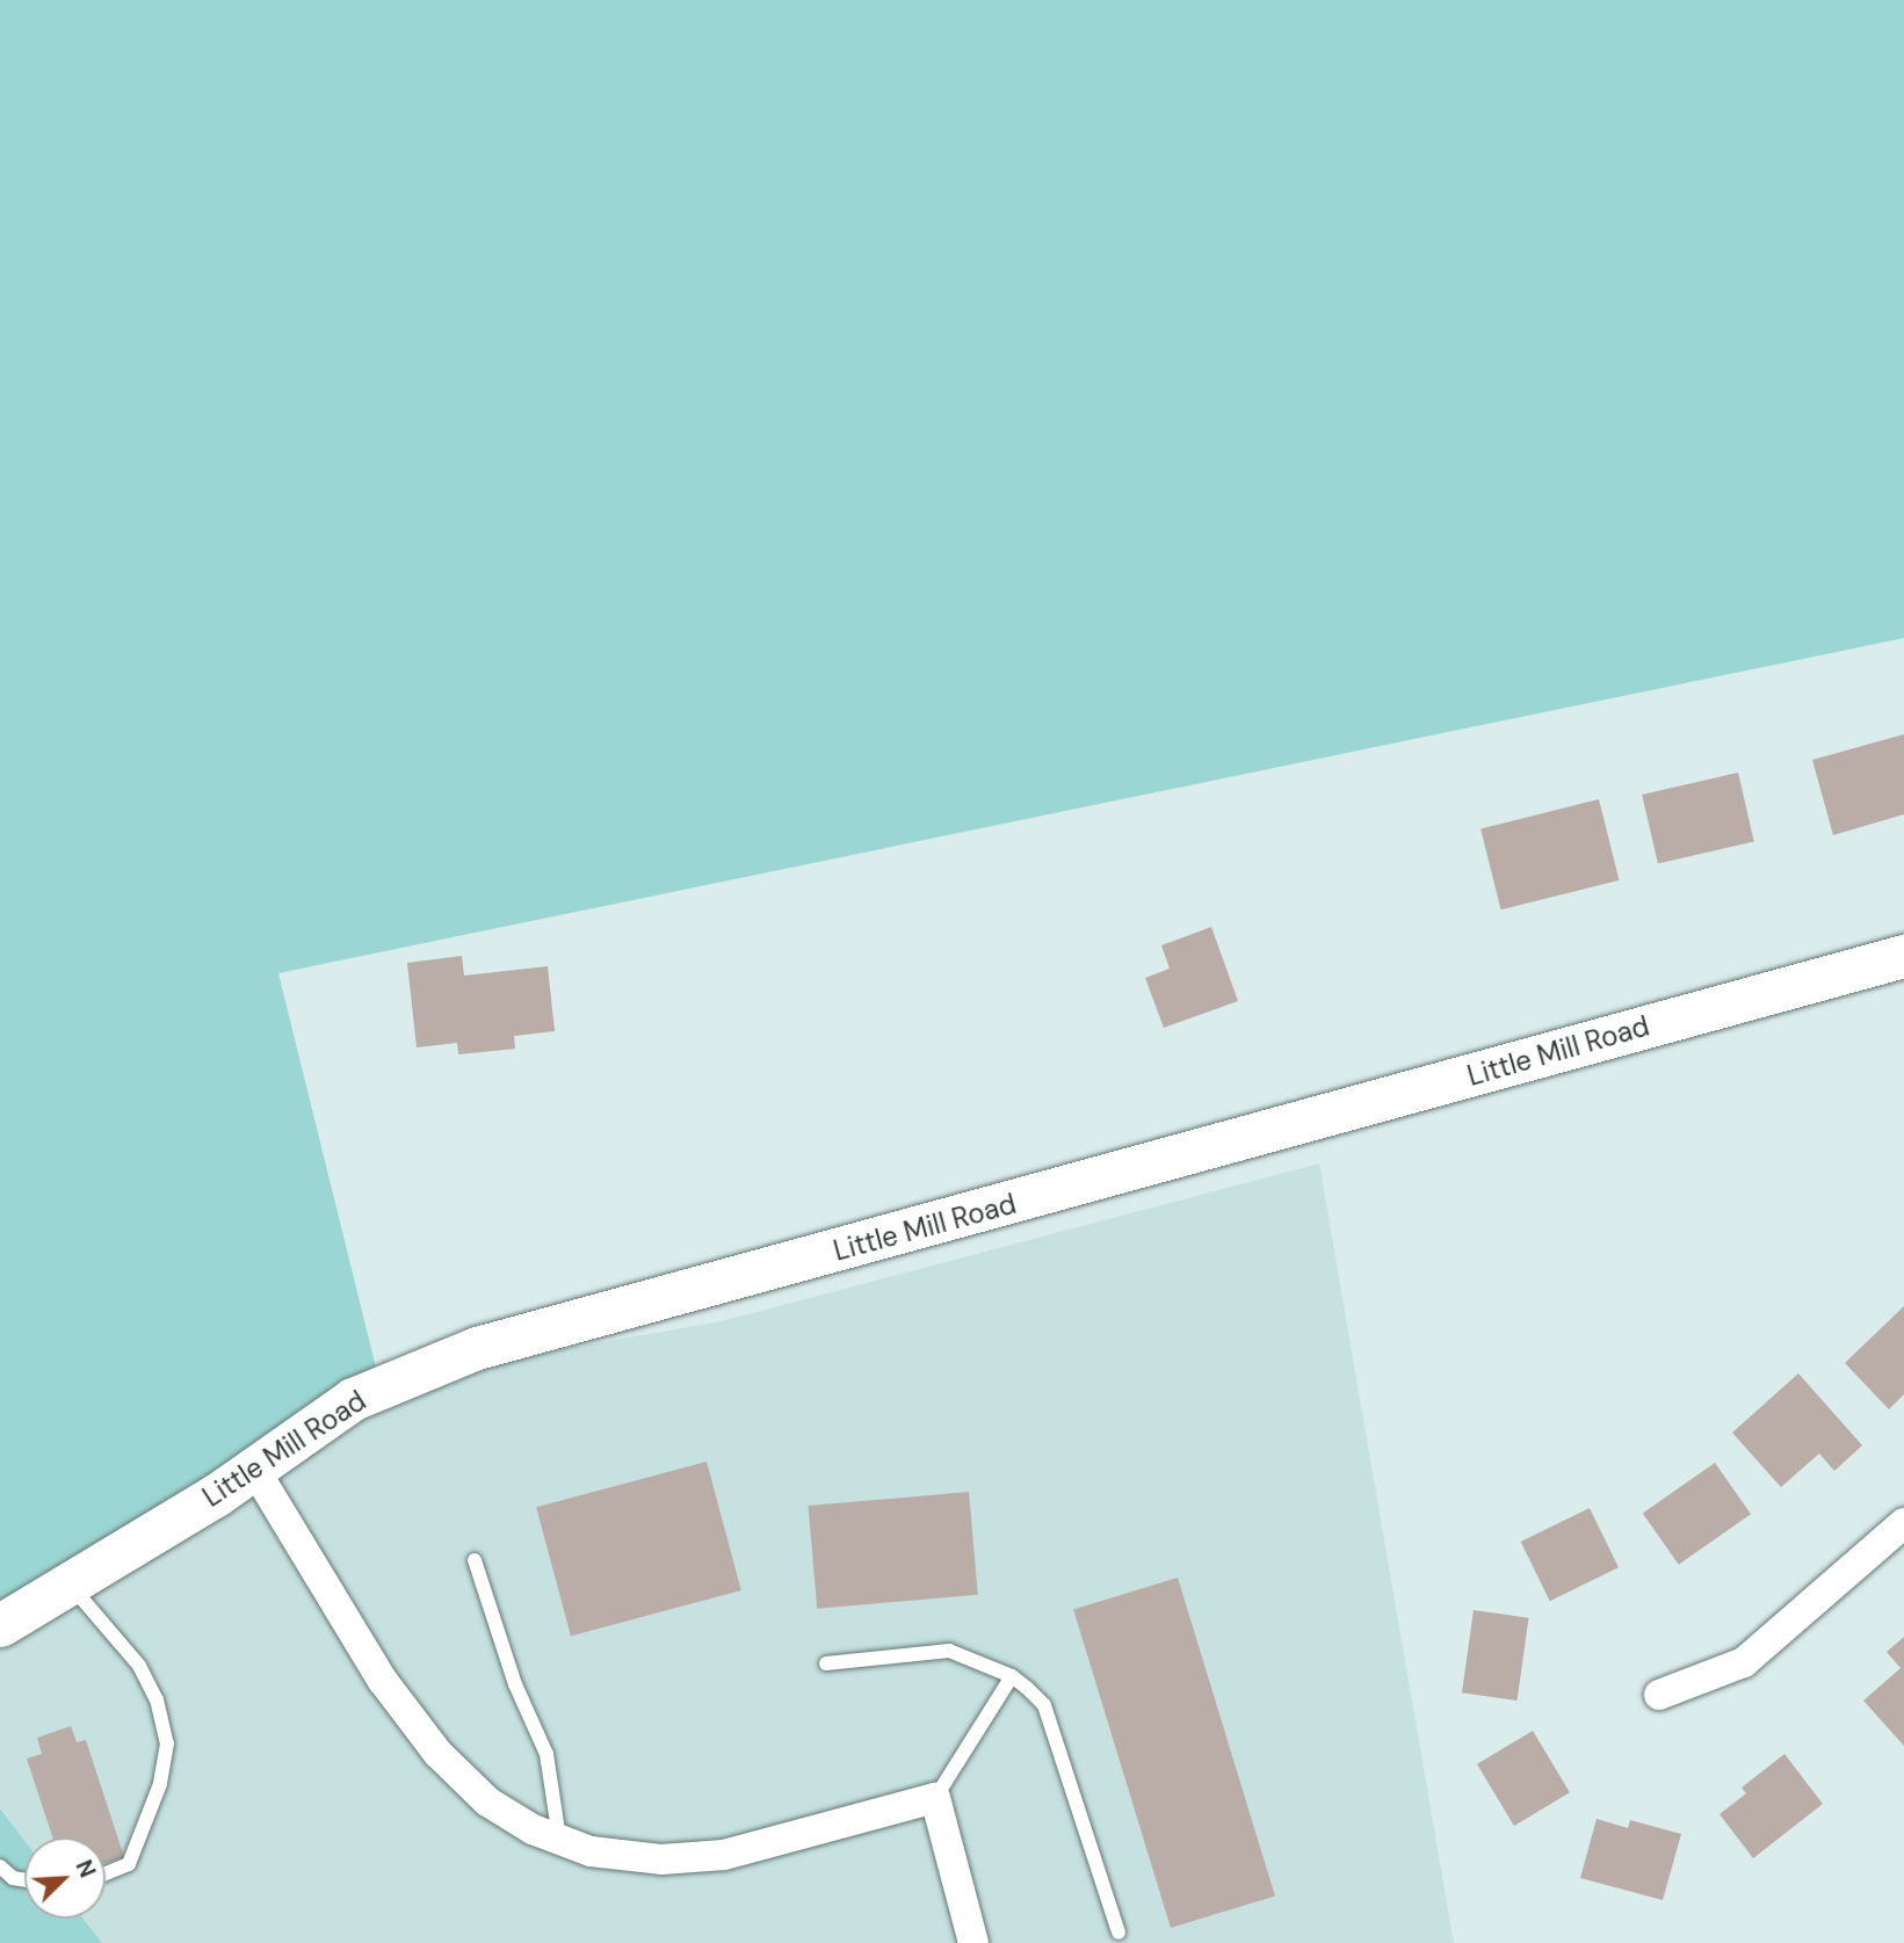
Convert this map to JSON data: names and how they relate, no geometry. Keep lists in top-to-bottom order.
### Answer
{
  "streets": {
    "street": ["Little Mill Road"]
  },
  "north": "top right"
}
